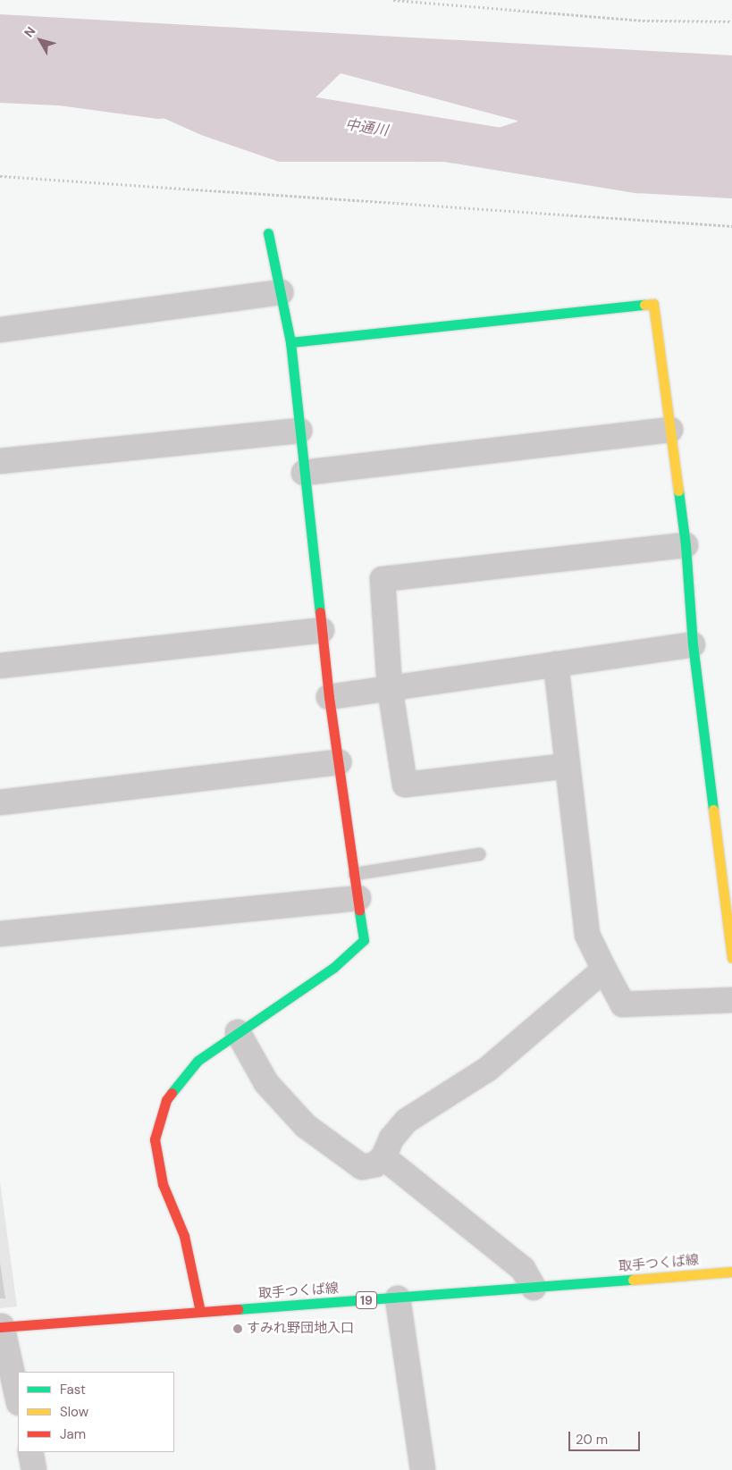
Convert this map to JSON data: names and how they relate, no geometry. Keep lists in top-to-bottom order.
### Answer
{
  "streets": {
    "street": ["取手つくば線", "19"]
  },
  "water": ["中通川"],
  "places": ["すみれ野団地入口"],
  "legend": ["Fast", "Slow", "Jam"],
  "scale_bar": "20 m",
  "north": "top left"
}
